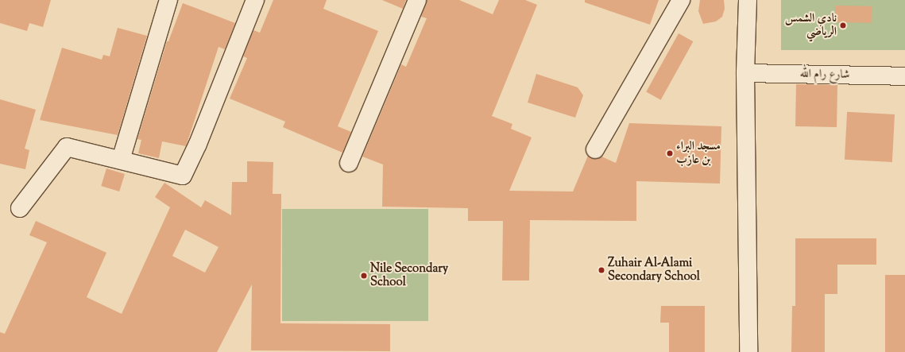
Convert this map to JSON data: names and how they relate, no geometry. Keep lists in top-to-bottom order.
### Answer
{
  "streets": {
    "street": ["شارع رام الله"]
  },
  "places": [
    "نادي الشمس الرياضي",
    "مسجد البراء بن عازب",
    "Zuhair Al-Alami Secondary School",
    "Nile Secondary School"
  ]
}
